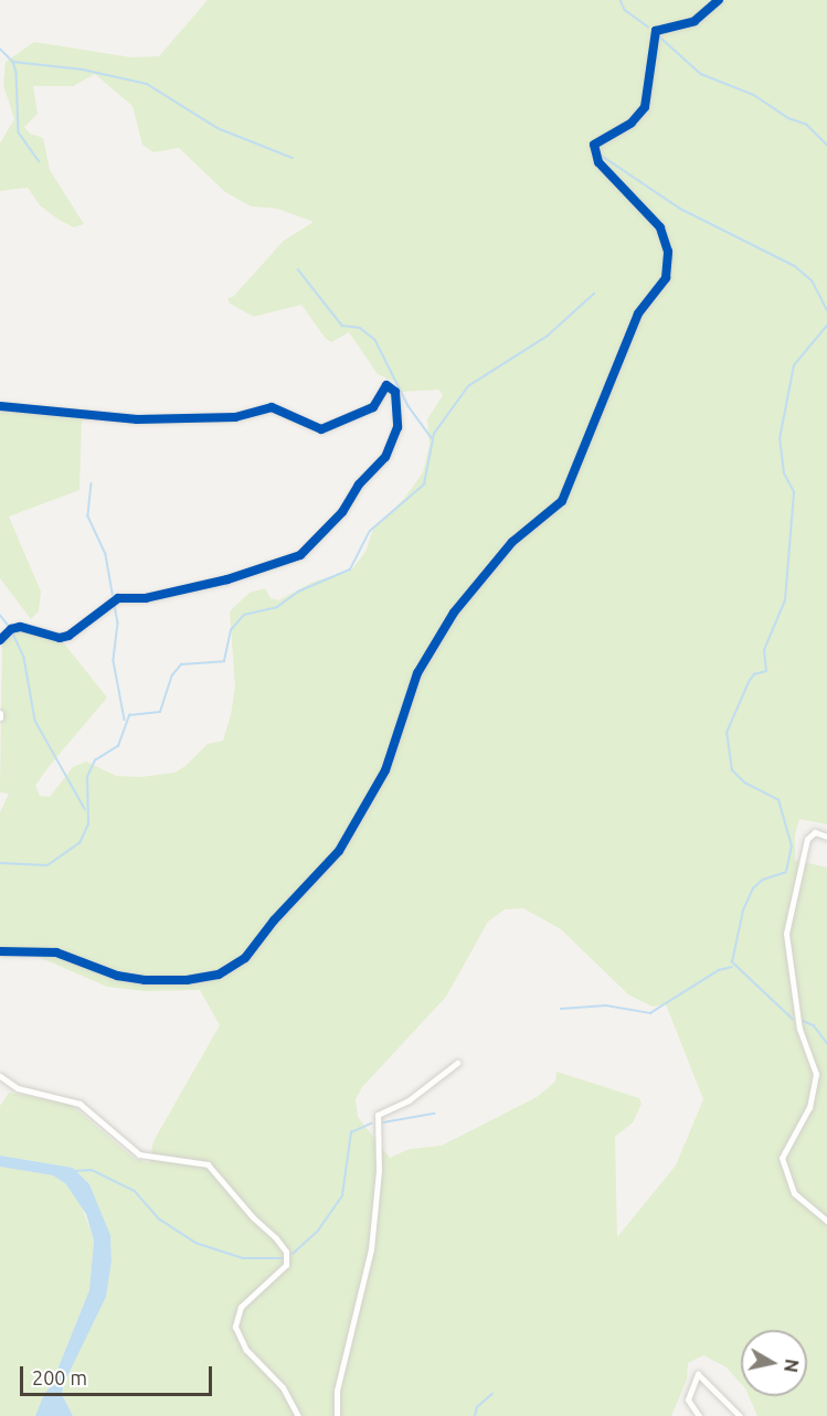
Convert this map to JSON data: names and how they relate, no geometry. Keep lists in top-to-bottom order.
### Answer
{
  "scale_bar": "200 m",
  "north": "right"
}
